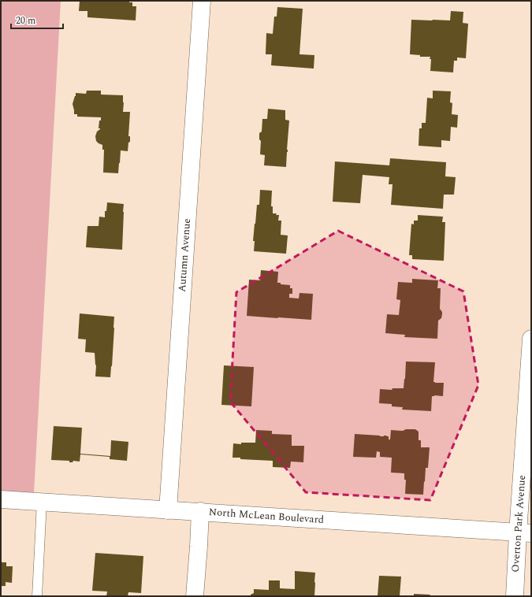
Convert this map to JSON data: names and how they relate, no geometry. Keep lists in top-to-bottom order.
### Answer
{
  "streets": {
    "street": ["Autumn Avenue", "North McLean Boulevard", "Overton Park Avenue"]
  },
  "crossings": [
    ["Autumn Avenue", "North McLean Boulevard"],
    ["North McLean Boulevard", "Overton Park Avenue"]
  ],
  "scale_bar": "20 m"
}
